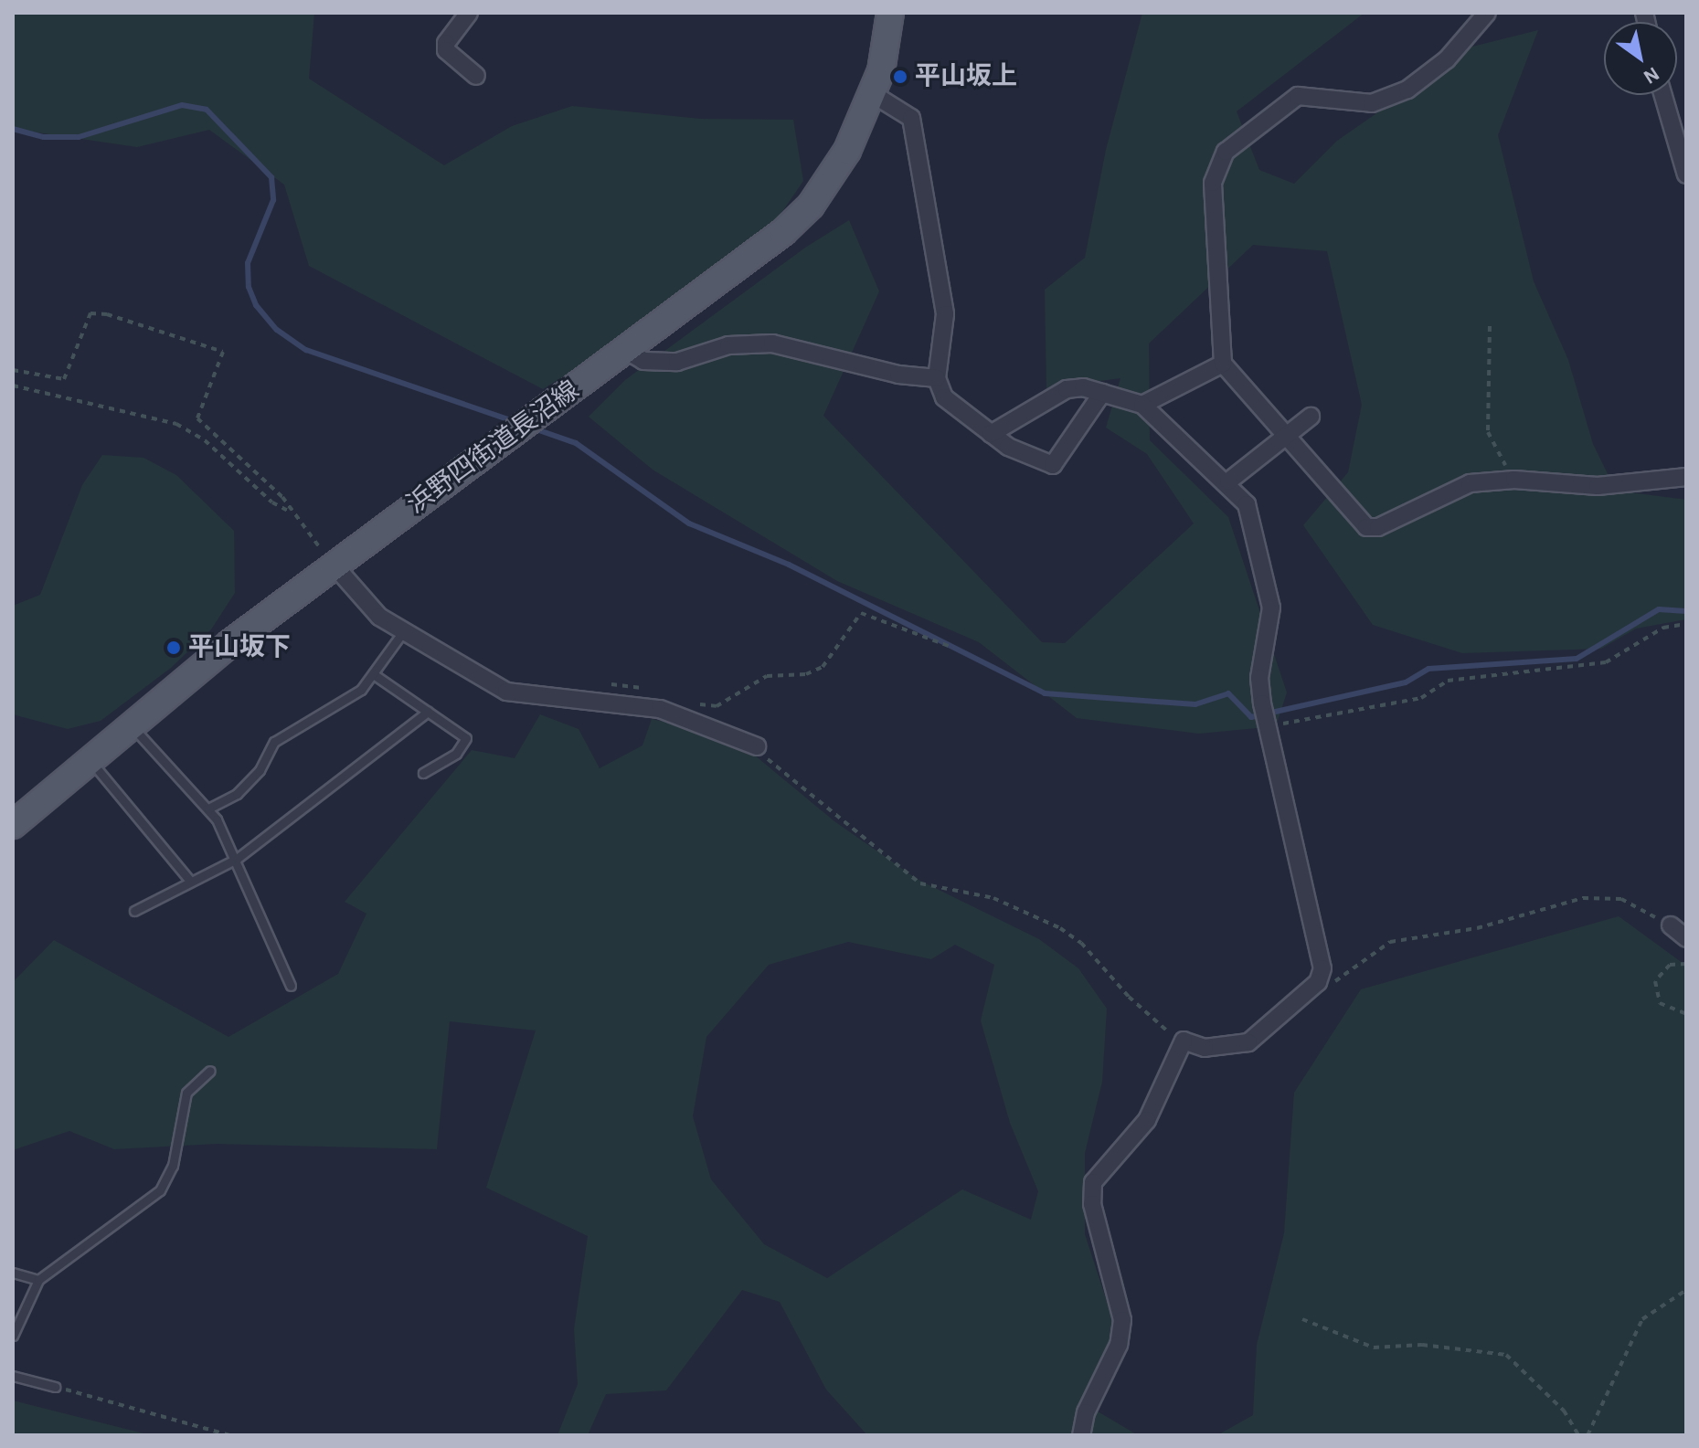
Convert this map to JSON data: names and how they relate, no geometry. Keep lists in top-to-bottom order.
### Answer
{
  "streets": {
    "main road": ["浜野四街道長沼線"]
  },
  "places": ["平山坂上", "平山坂下"],
  "north": "bottom right"
}
